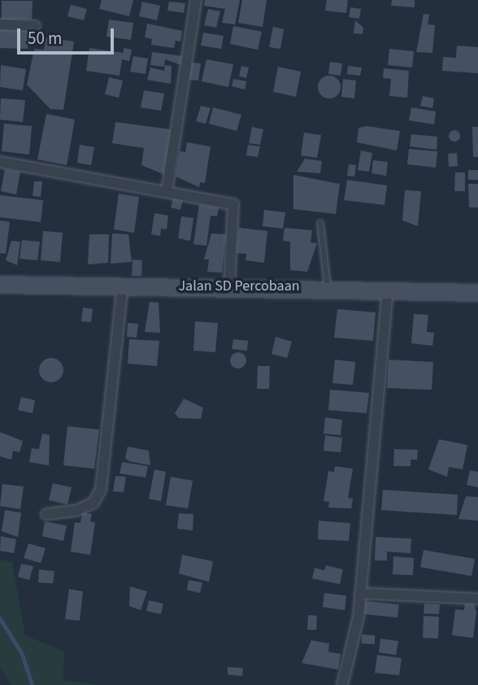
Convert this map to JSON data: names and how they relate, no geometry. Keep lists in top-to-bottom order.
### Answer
{
  "streets": {
    "street": ["Jalan SD Percobaan"]
  },
  "scale_bar": "50 m"
}
